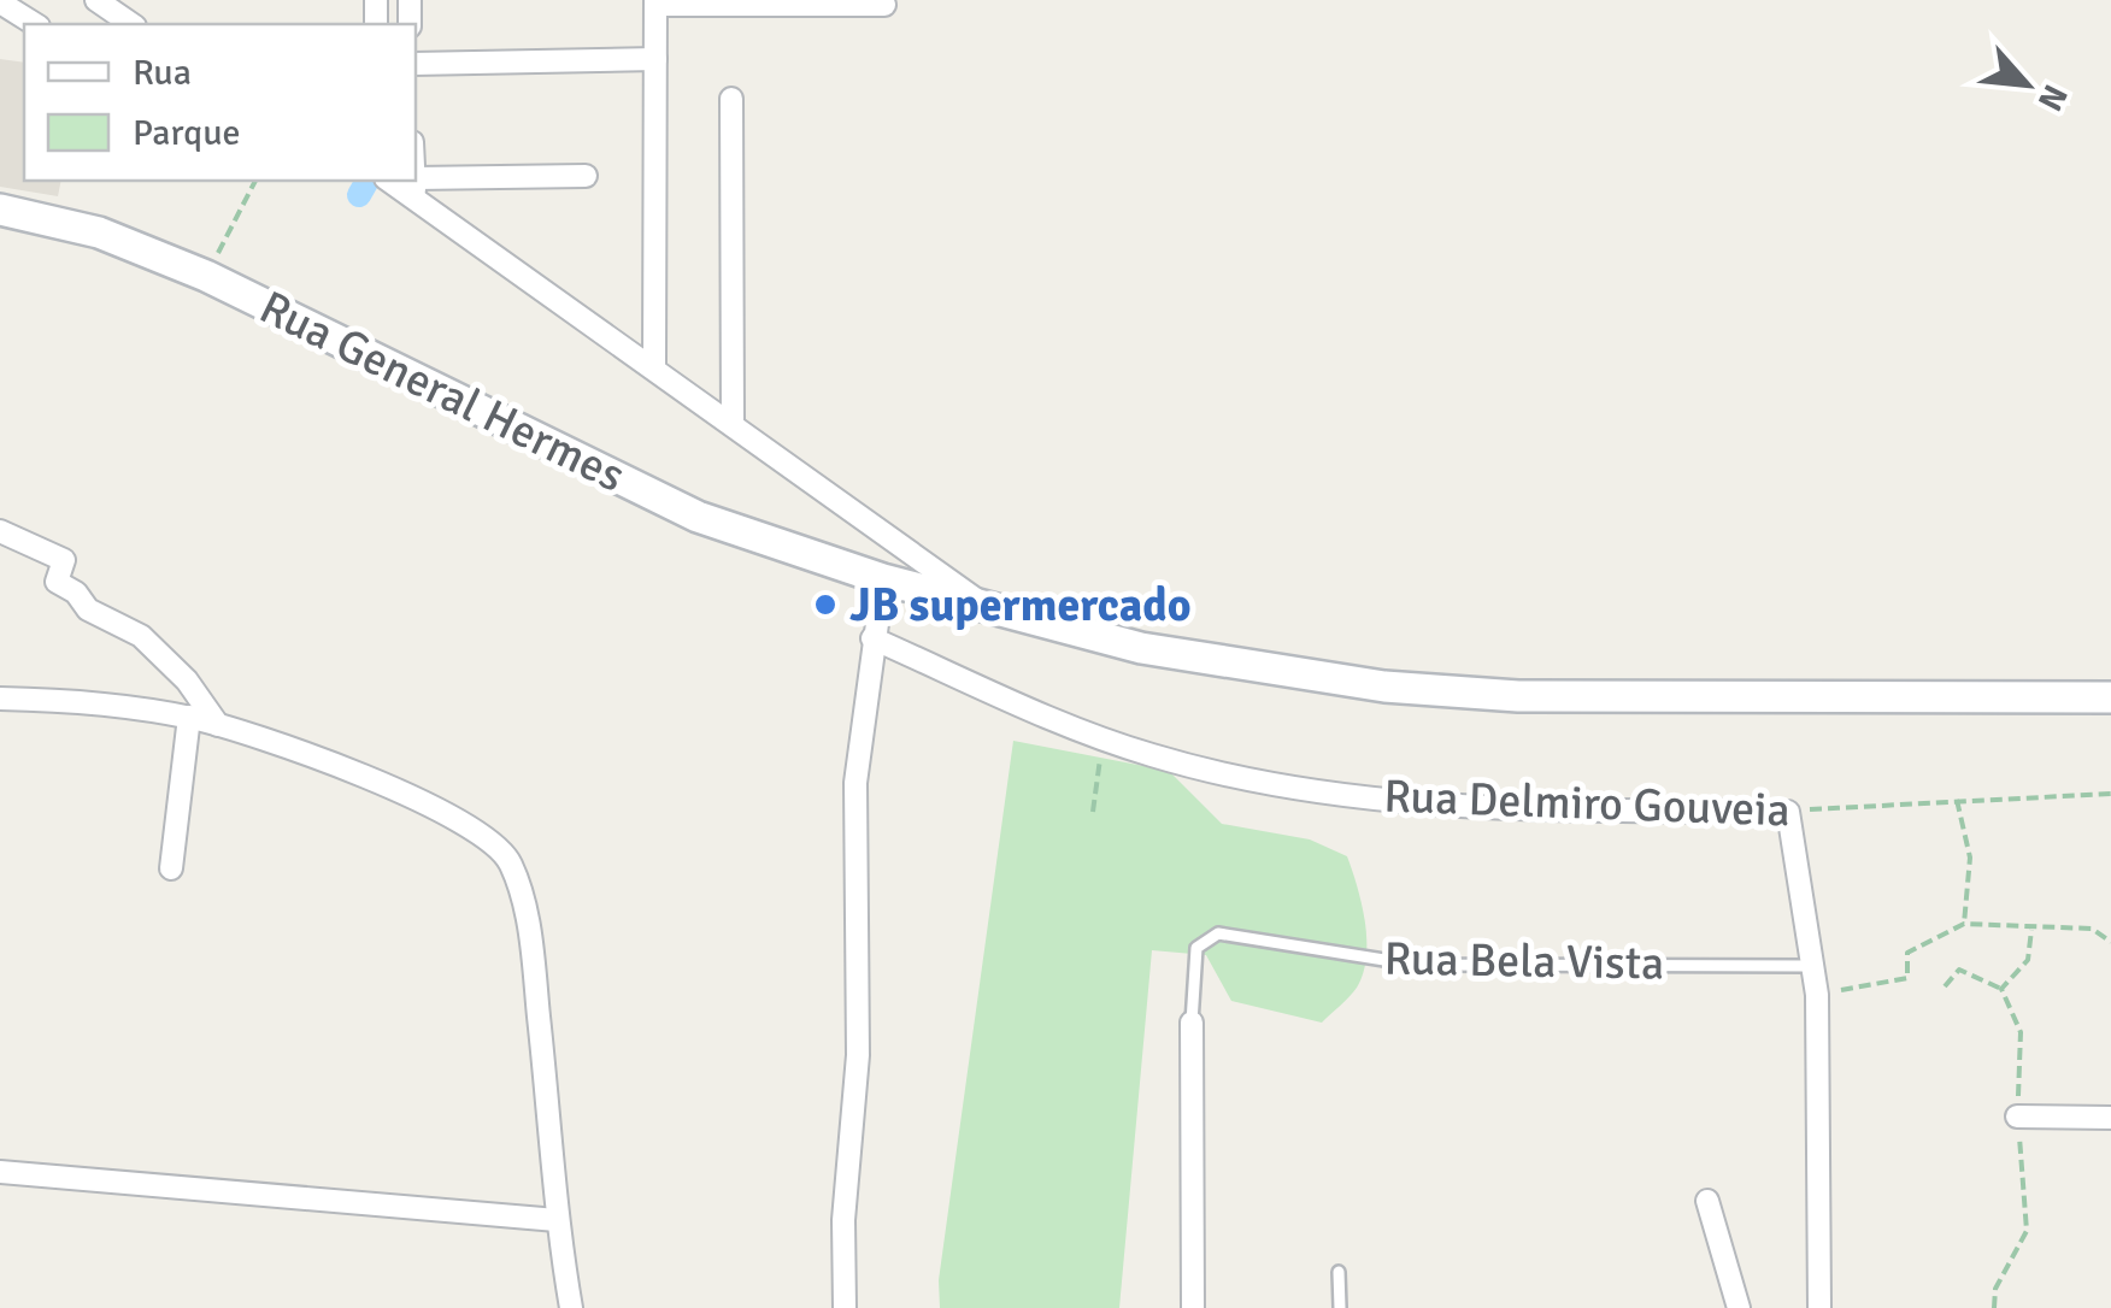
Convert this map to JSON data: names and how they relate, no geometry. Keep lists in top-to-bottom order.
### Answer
{
  "streets": {
    "street": ["Rua General Hermes", "Rua Delmiro Gouveia"],
    "lane": ["Rua Bela Vista"]
  },
  "places": ["JB supermercado"],
  "legend": ["Rua", "Parque"],
  "north": "bottom right"
}
